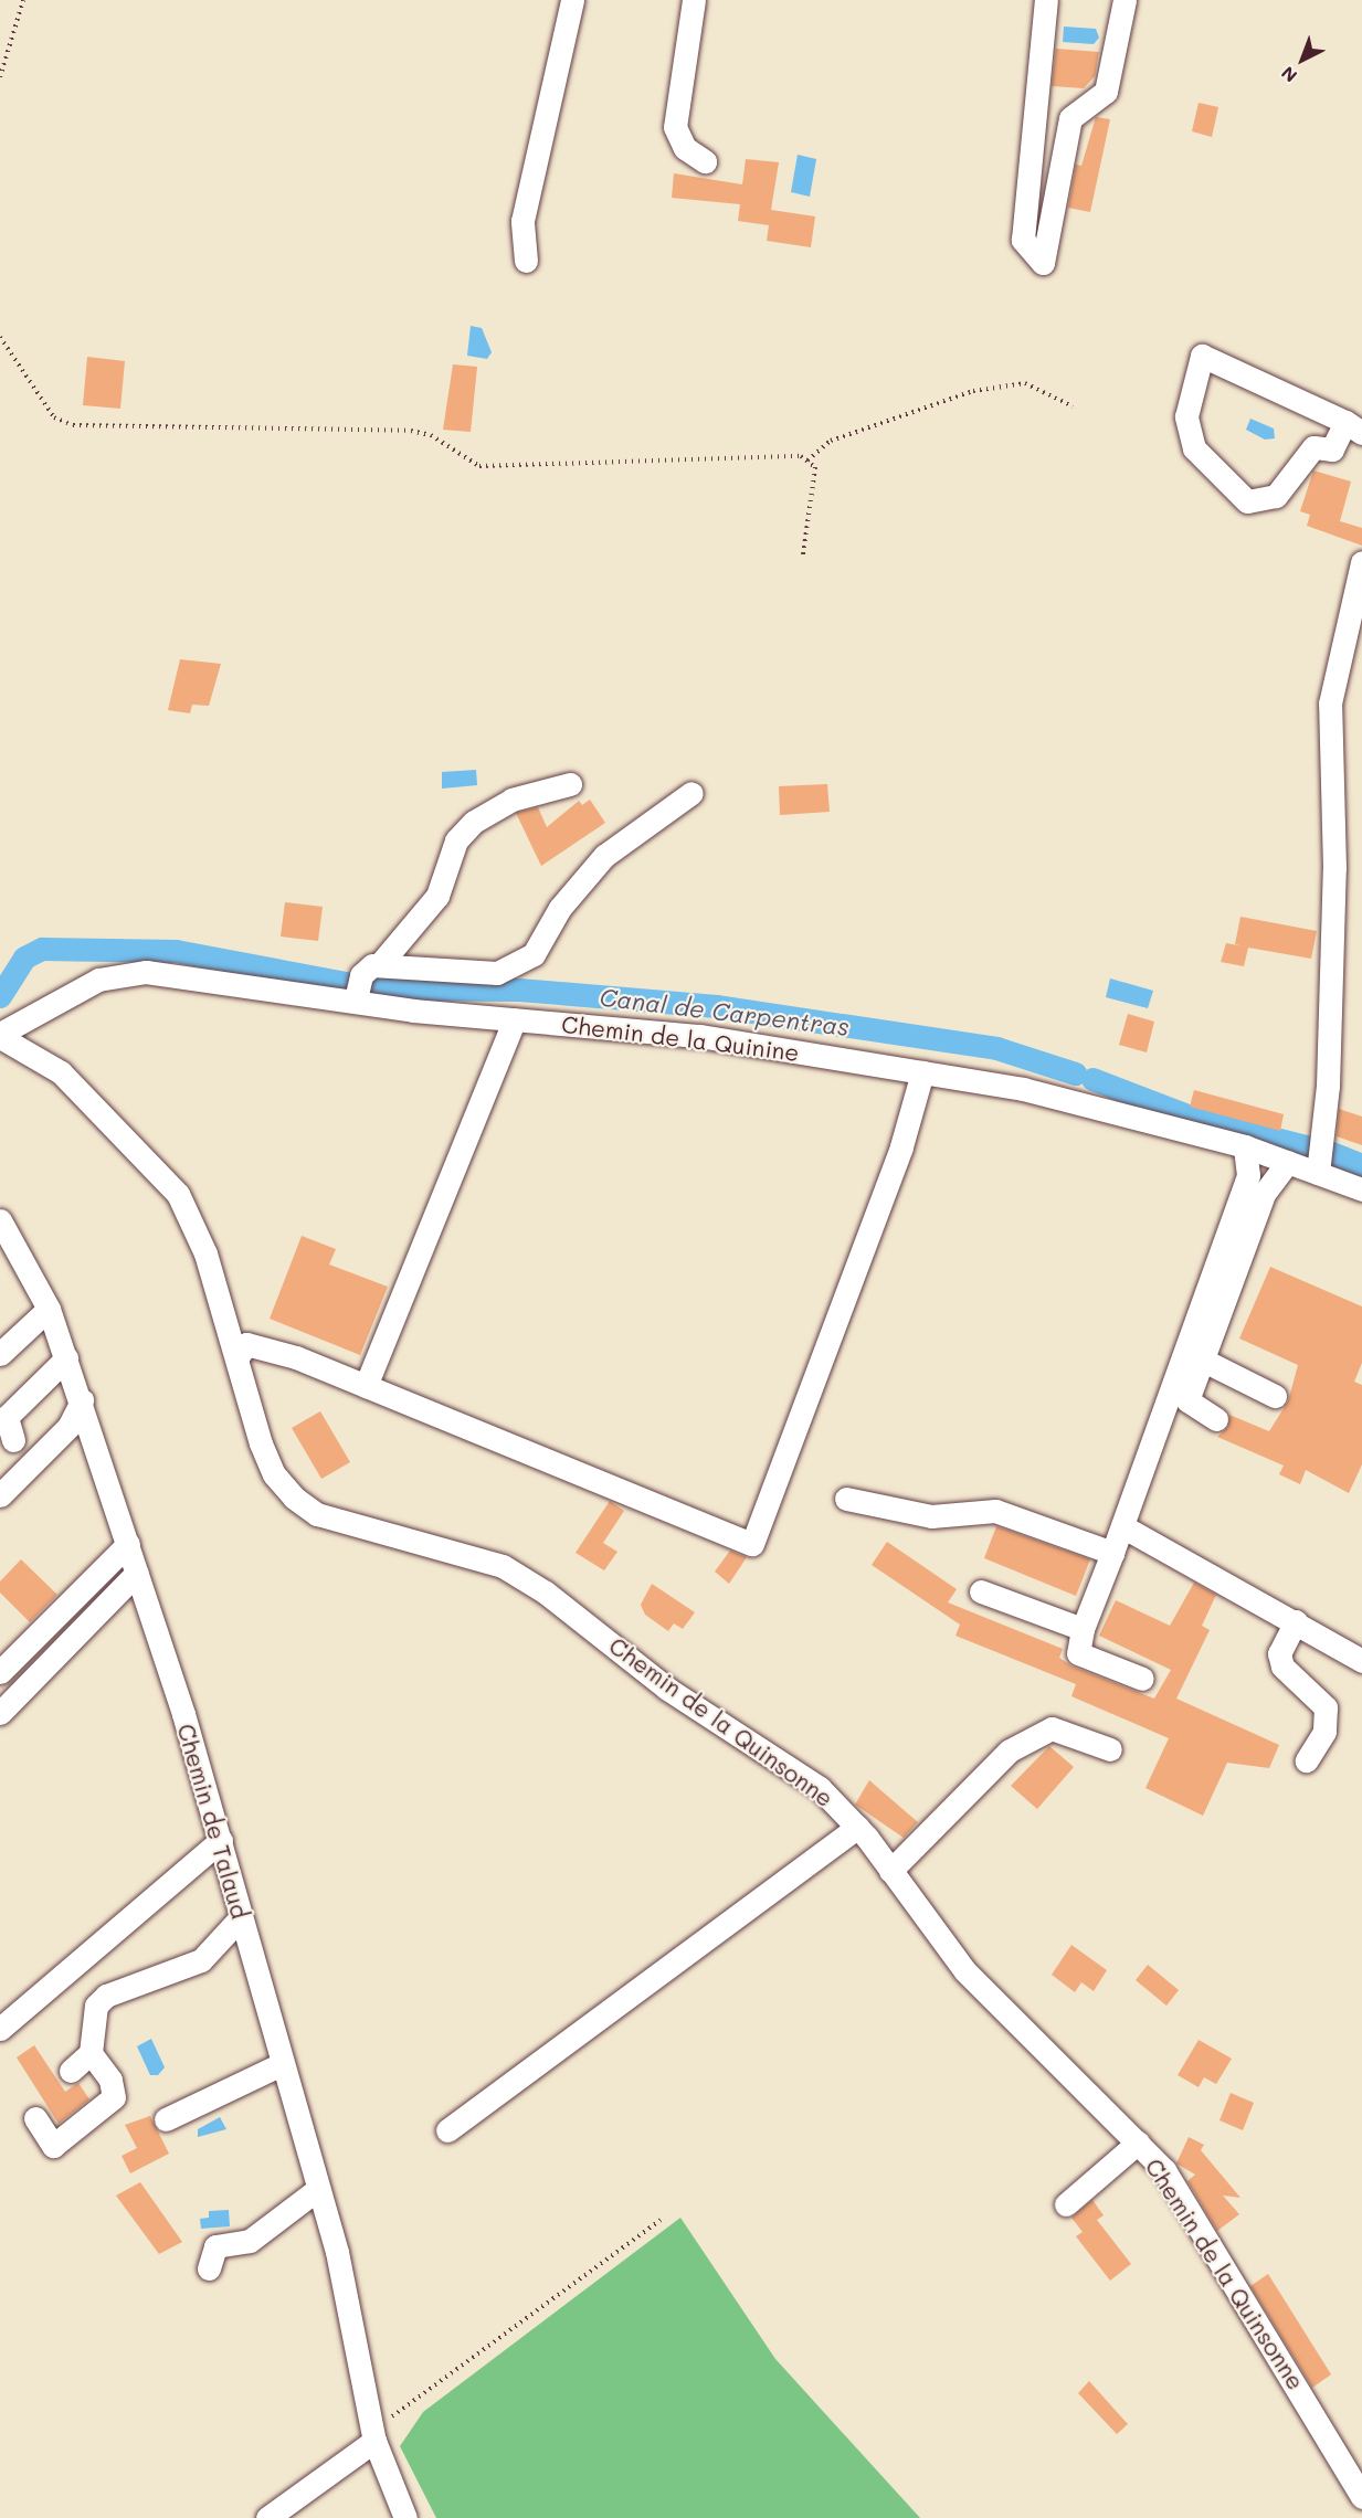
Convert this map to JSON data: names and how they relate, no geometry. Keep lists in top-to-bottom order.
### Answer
{
  "streets": {
    "street": ["Chemin de la Quinine", "Chemin de la Quinsonne", "Chemin de Talaud"]
  },
  "crossings": [
    ["Chemin de la Quinine", "Chemin de la Quinsonne"]
  ],
  "water": ["Canal de Carpentras"],
  "north": "bottom left"
}
